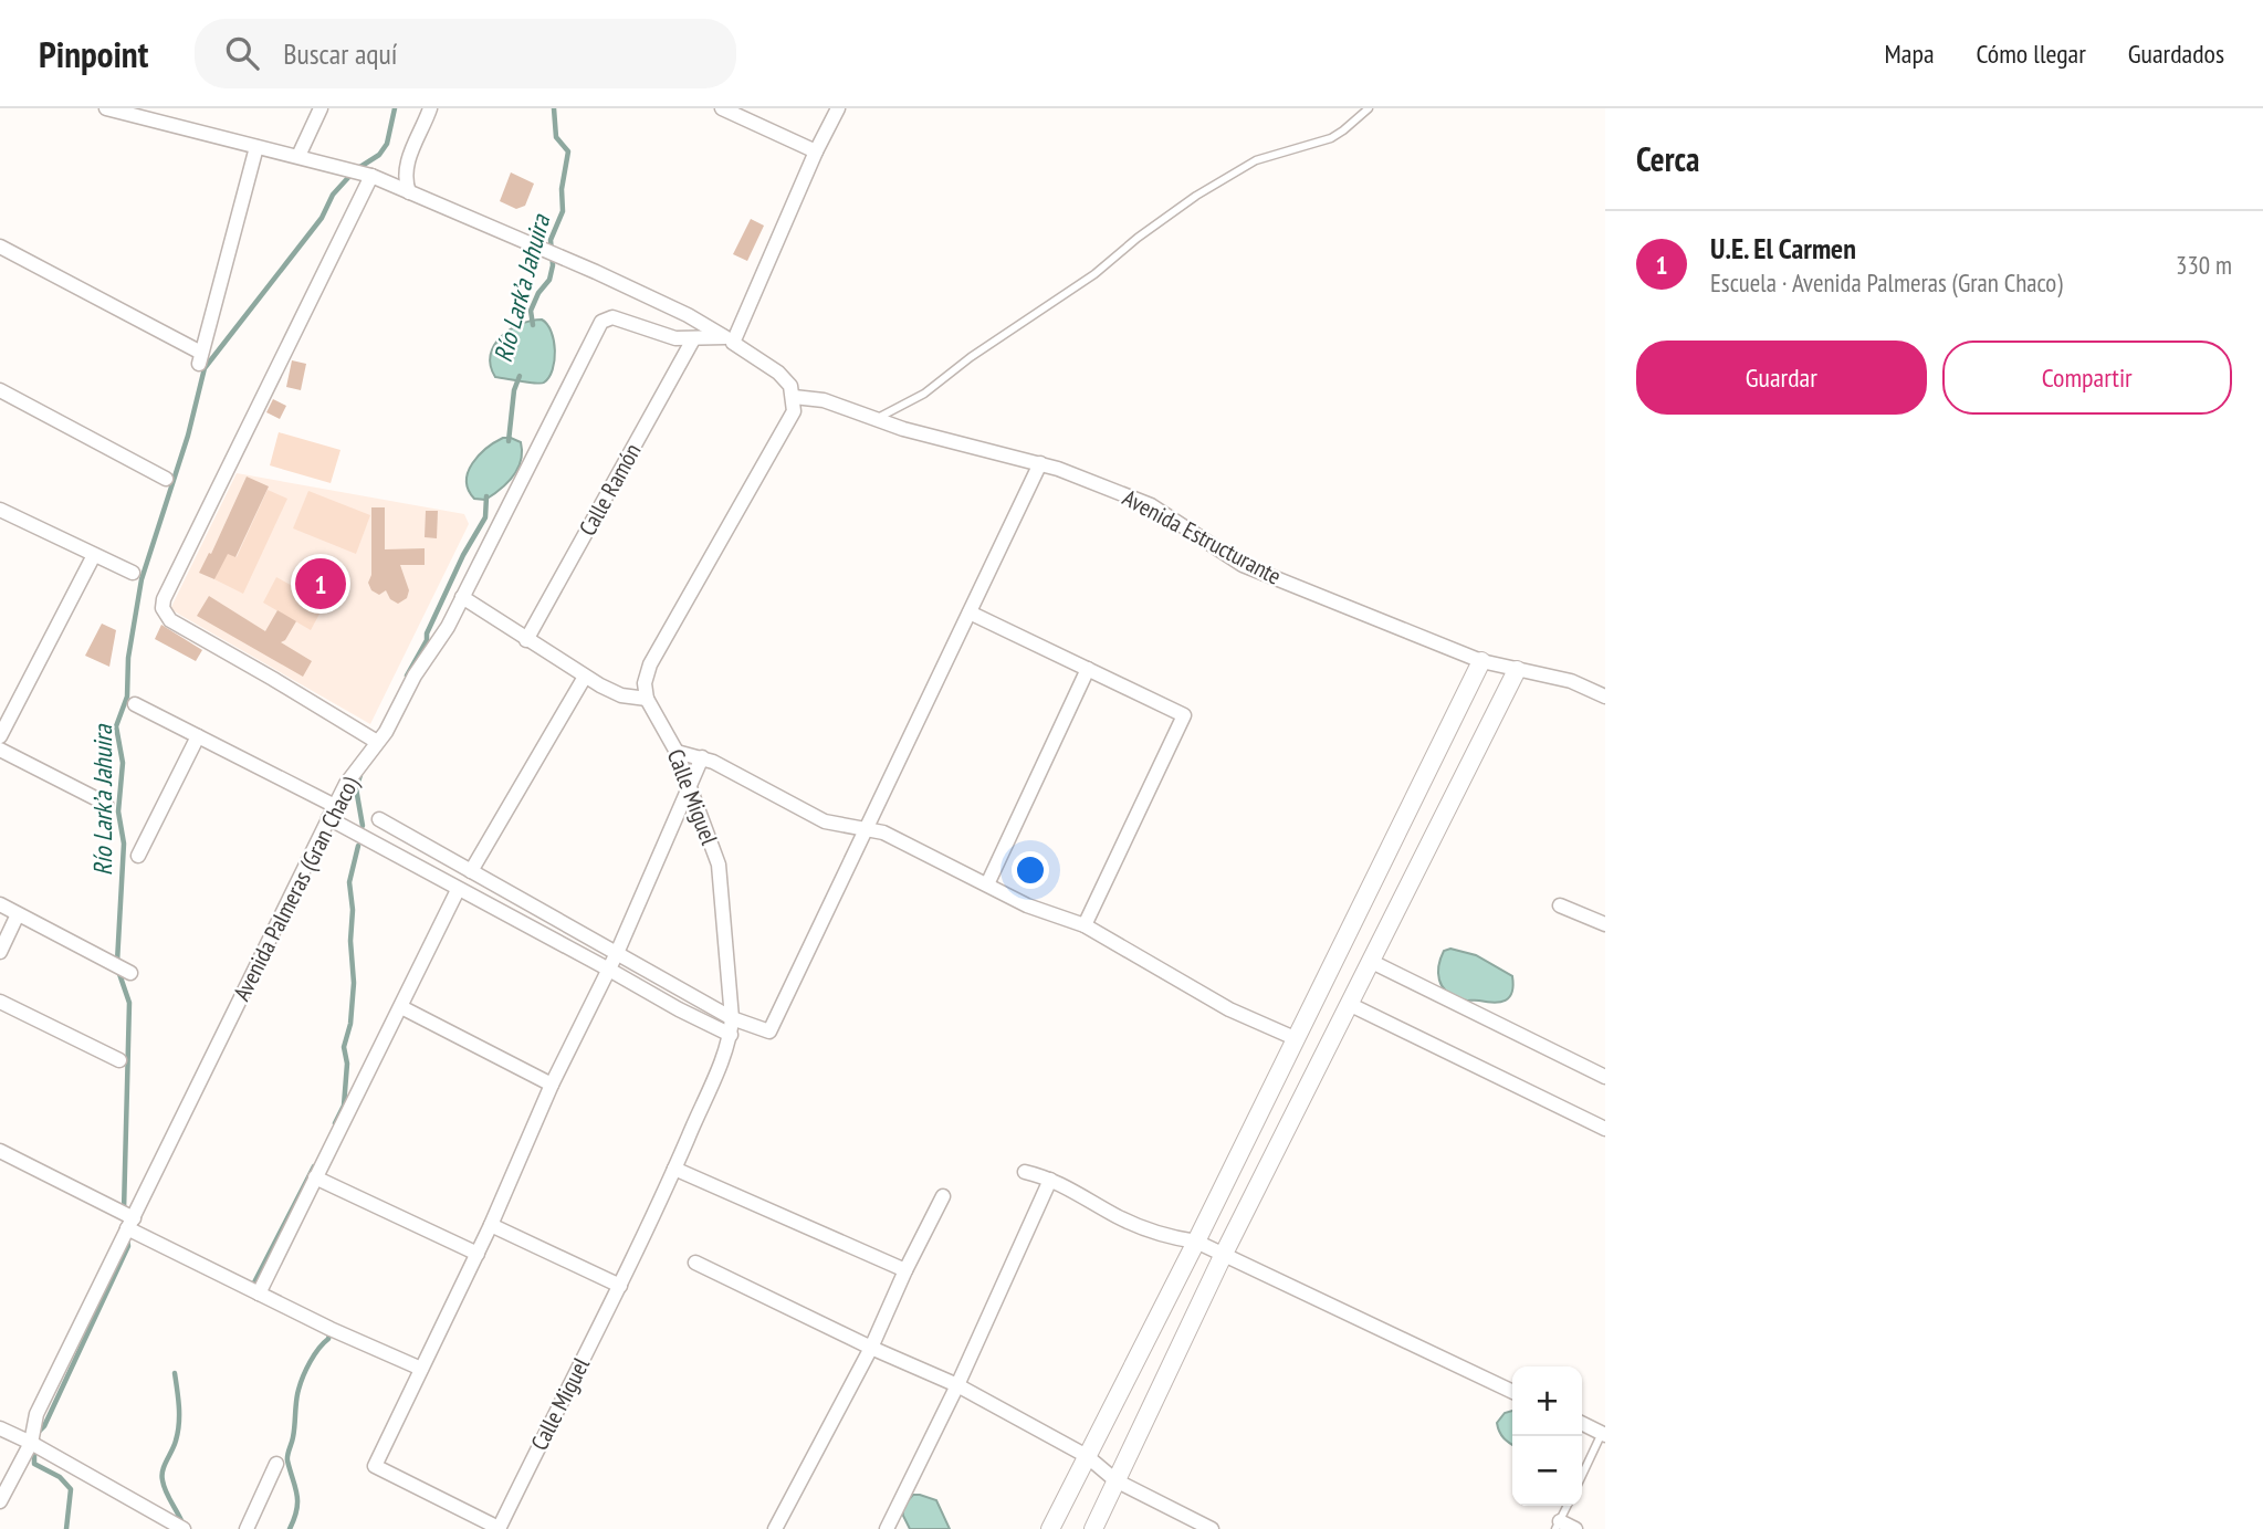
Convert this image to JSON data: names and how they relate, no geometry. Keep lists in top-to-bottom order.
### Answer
{
  "streets": {
    "street": [
      "Calle Ramón",
      "Avenida Estructurante",
      "Calle Miguel",
      "Avenida Palmeras (Gran Chaco)"
    ]
  },
  "crossings": [
    ["Calle Ramón", "Avenida Palmeras (Gran Chaco)"]
  ],
  "water": ["Río Lark’a Jahuira"],
  "page": {
    "header": "Pinpoint",
    "search": "Buscar aquí",
    "nav": ["Mapa", "Cómo llegar", "Guardados"],
    "heading": "Cerca",
    "list": [
      {
        "mark": "1",
        "name": "U.E. El Carmen",
        "note": "Escuela · Avenida Palmeras (Gran Chaco)",
        "value": "330 m"
      }
    ],
    "buttons": ["Guardar", "Compartir"],
    "pins": "1",
    "map_buttons": ["+", "−"]
  }
}
